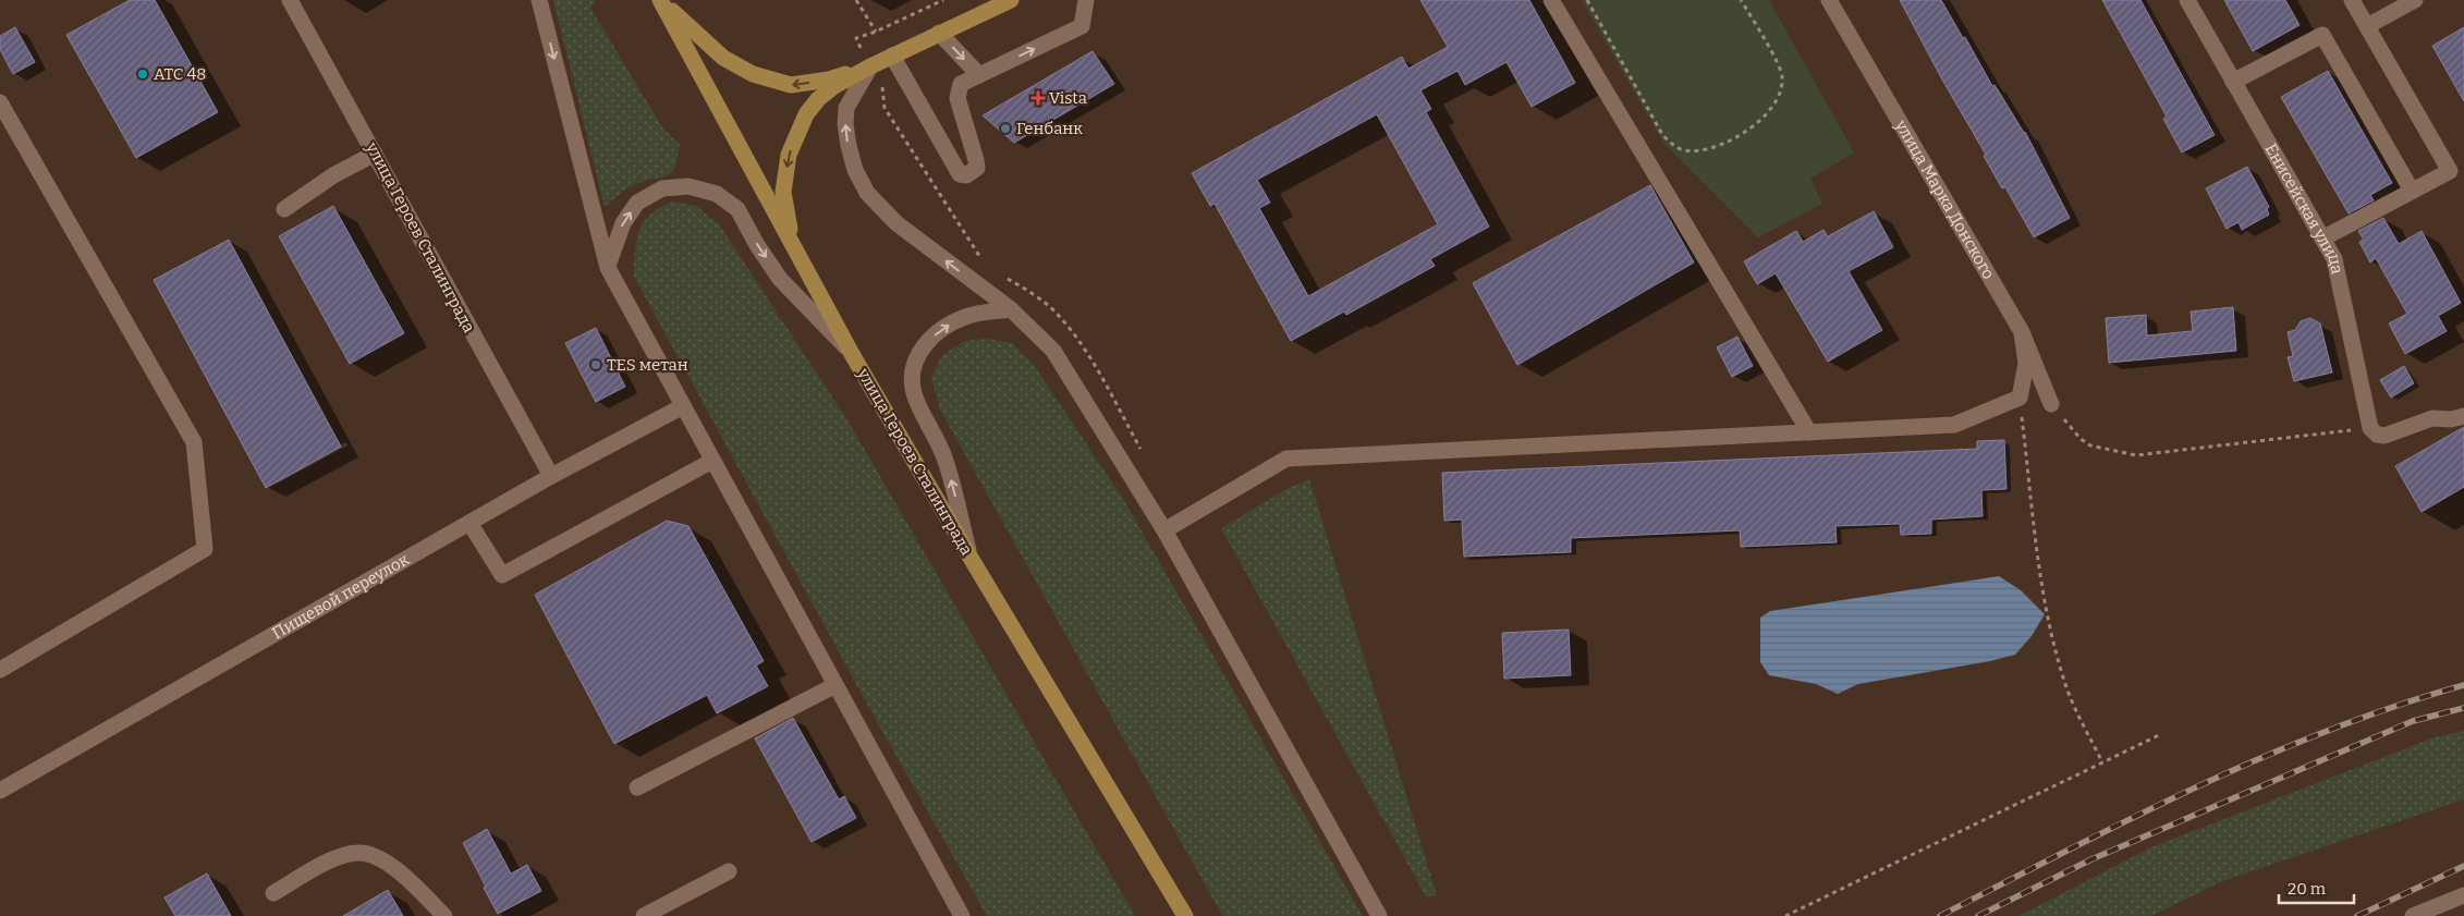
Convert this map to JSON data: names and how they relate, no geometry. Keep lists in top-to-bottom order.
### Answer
{
  "streets": {
    "main road": ["улица Героев Сталинграда"],
    "street": ["улица Марка Донского", "Енисейская улица", "Пищевой переулок"]
  },
  "crossings": [
    ["улица Героев Сталинграда", "Пищевой переулок"]
  ],
  "places": {
    "other": ["АТС 48", "Генбанк", "TES метан"],
    "health": ["Vista"]
  },
  "scale_bar": "20 m"
}
